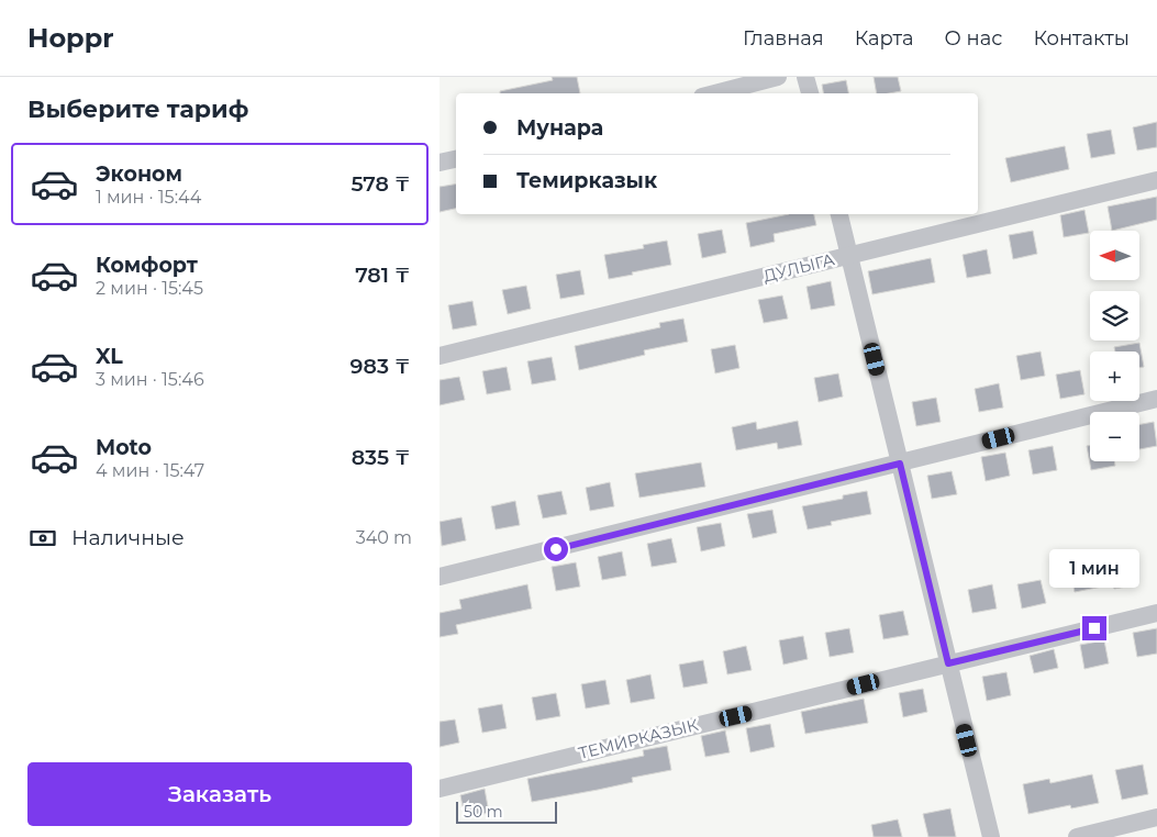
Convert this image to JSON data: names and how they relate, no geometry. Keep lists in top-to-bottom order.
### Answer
{
  "streets": {
    "street": ["ДУЛЫГА", "ТЕМИРКАЗЫК"]
  },
  "scale_bar": "50 m",
  "north": "left",
  "page": {
    "header": "Hoppr",
    "nav": [
      "Главная",
      "Карта",
      "О нас",
      "Контакты"
    ],
    "heading": "Выберите тариф",
    "banner": ["Мунара", "Темирказык"],
    "list": [
      {
        "name": "Эконом",
        "note": "1 мин · 15:44",
        "value": "578 ₸"
      },
      {
        "name": "Комфорт",
        "note": "2 мин · 15:45",
        "value": "781 ₸"
      },
      {
        "name": "XL",
        "note": "3 мин · 15:46",
        "value": "983 ₸"
      },
      {
        "name": "Moto",
        "note": "4 мин · 15:47",
        "value": "835 ₸"
      }
    ],
    "map_buttons": ["+", "−"],
    "pay": ["Наличные", "340 m"],
    "bubble": "1 мин",
    "buttons": "Заказать",
    "scale": "50 m"
  }
}
